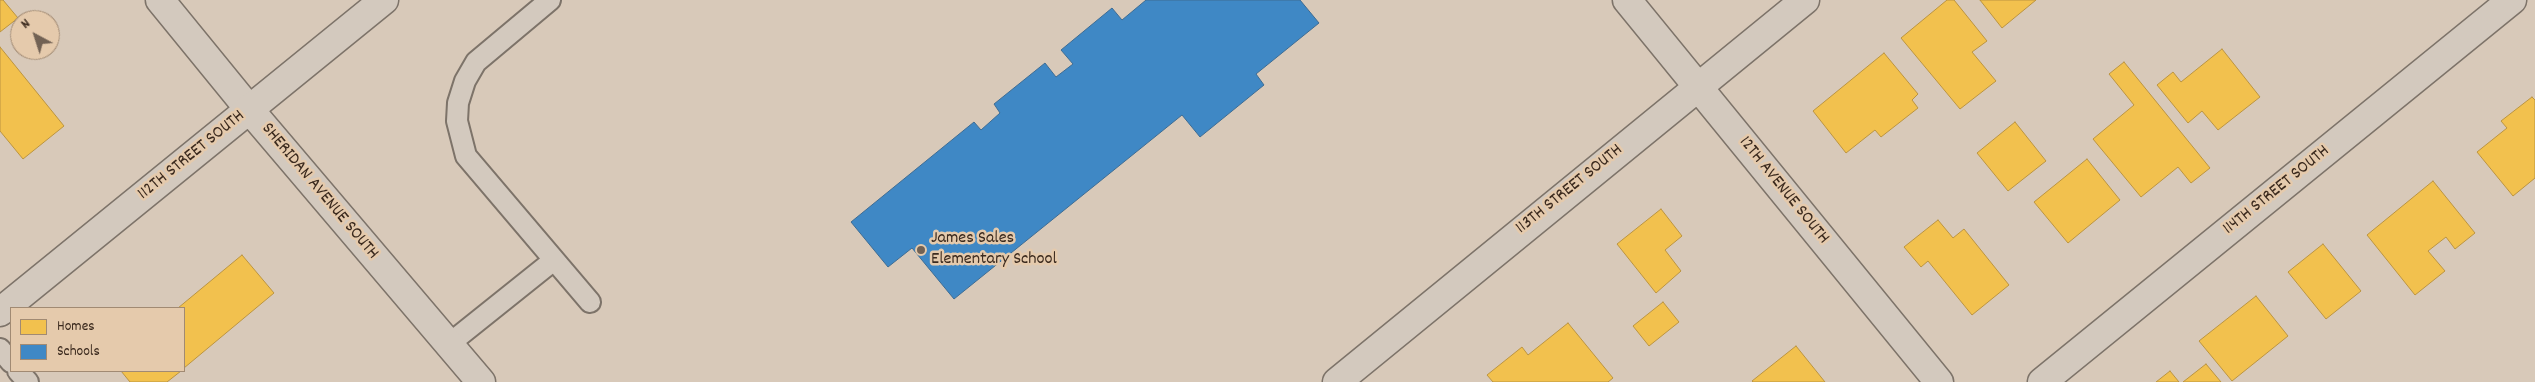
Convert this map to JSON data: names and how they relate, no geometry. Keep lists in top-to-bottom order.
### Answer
{
  "streets": {
    "street": [
      "112TH STREET SOUTH",
      "113TH STREET SOUTH",
      "12TH AVENUE SOUTH",
      "114TH STREET SOUTH",
      "SHERIDAN AVENUE SOUTH"
    ]
  },
  "crossings": [
    ["112TH STREET SOUTH", "SHERIDAN AVENUE SOUTH"],
    ["113TH STREET SOUTH", "12TH AVENUE SOUTH"]
  ],
  "places": ["James Sales Elementary School"],
  "legend": ["Homes", "Schools"],
  "north": "top left"
}
